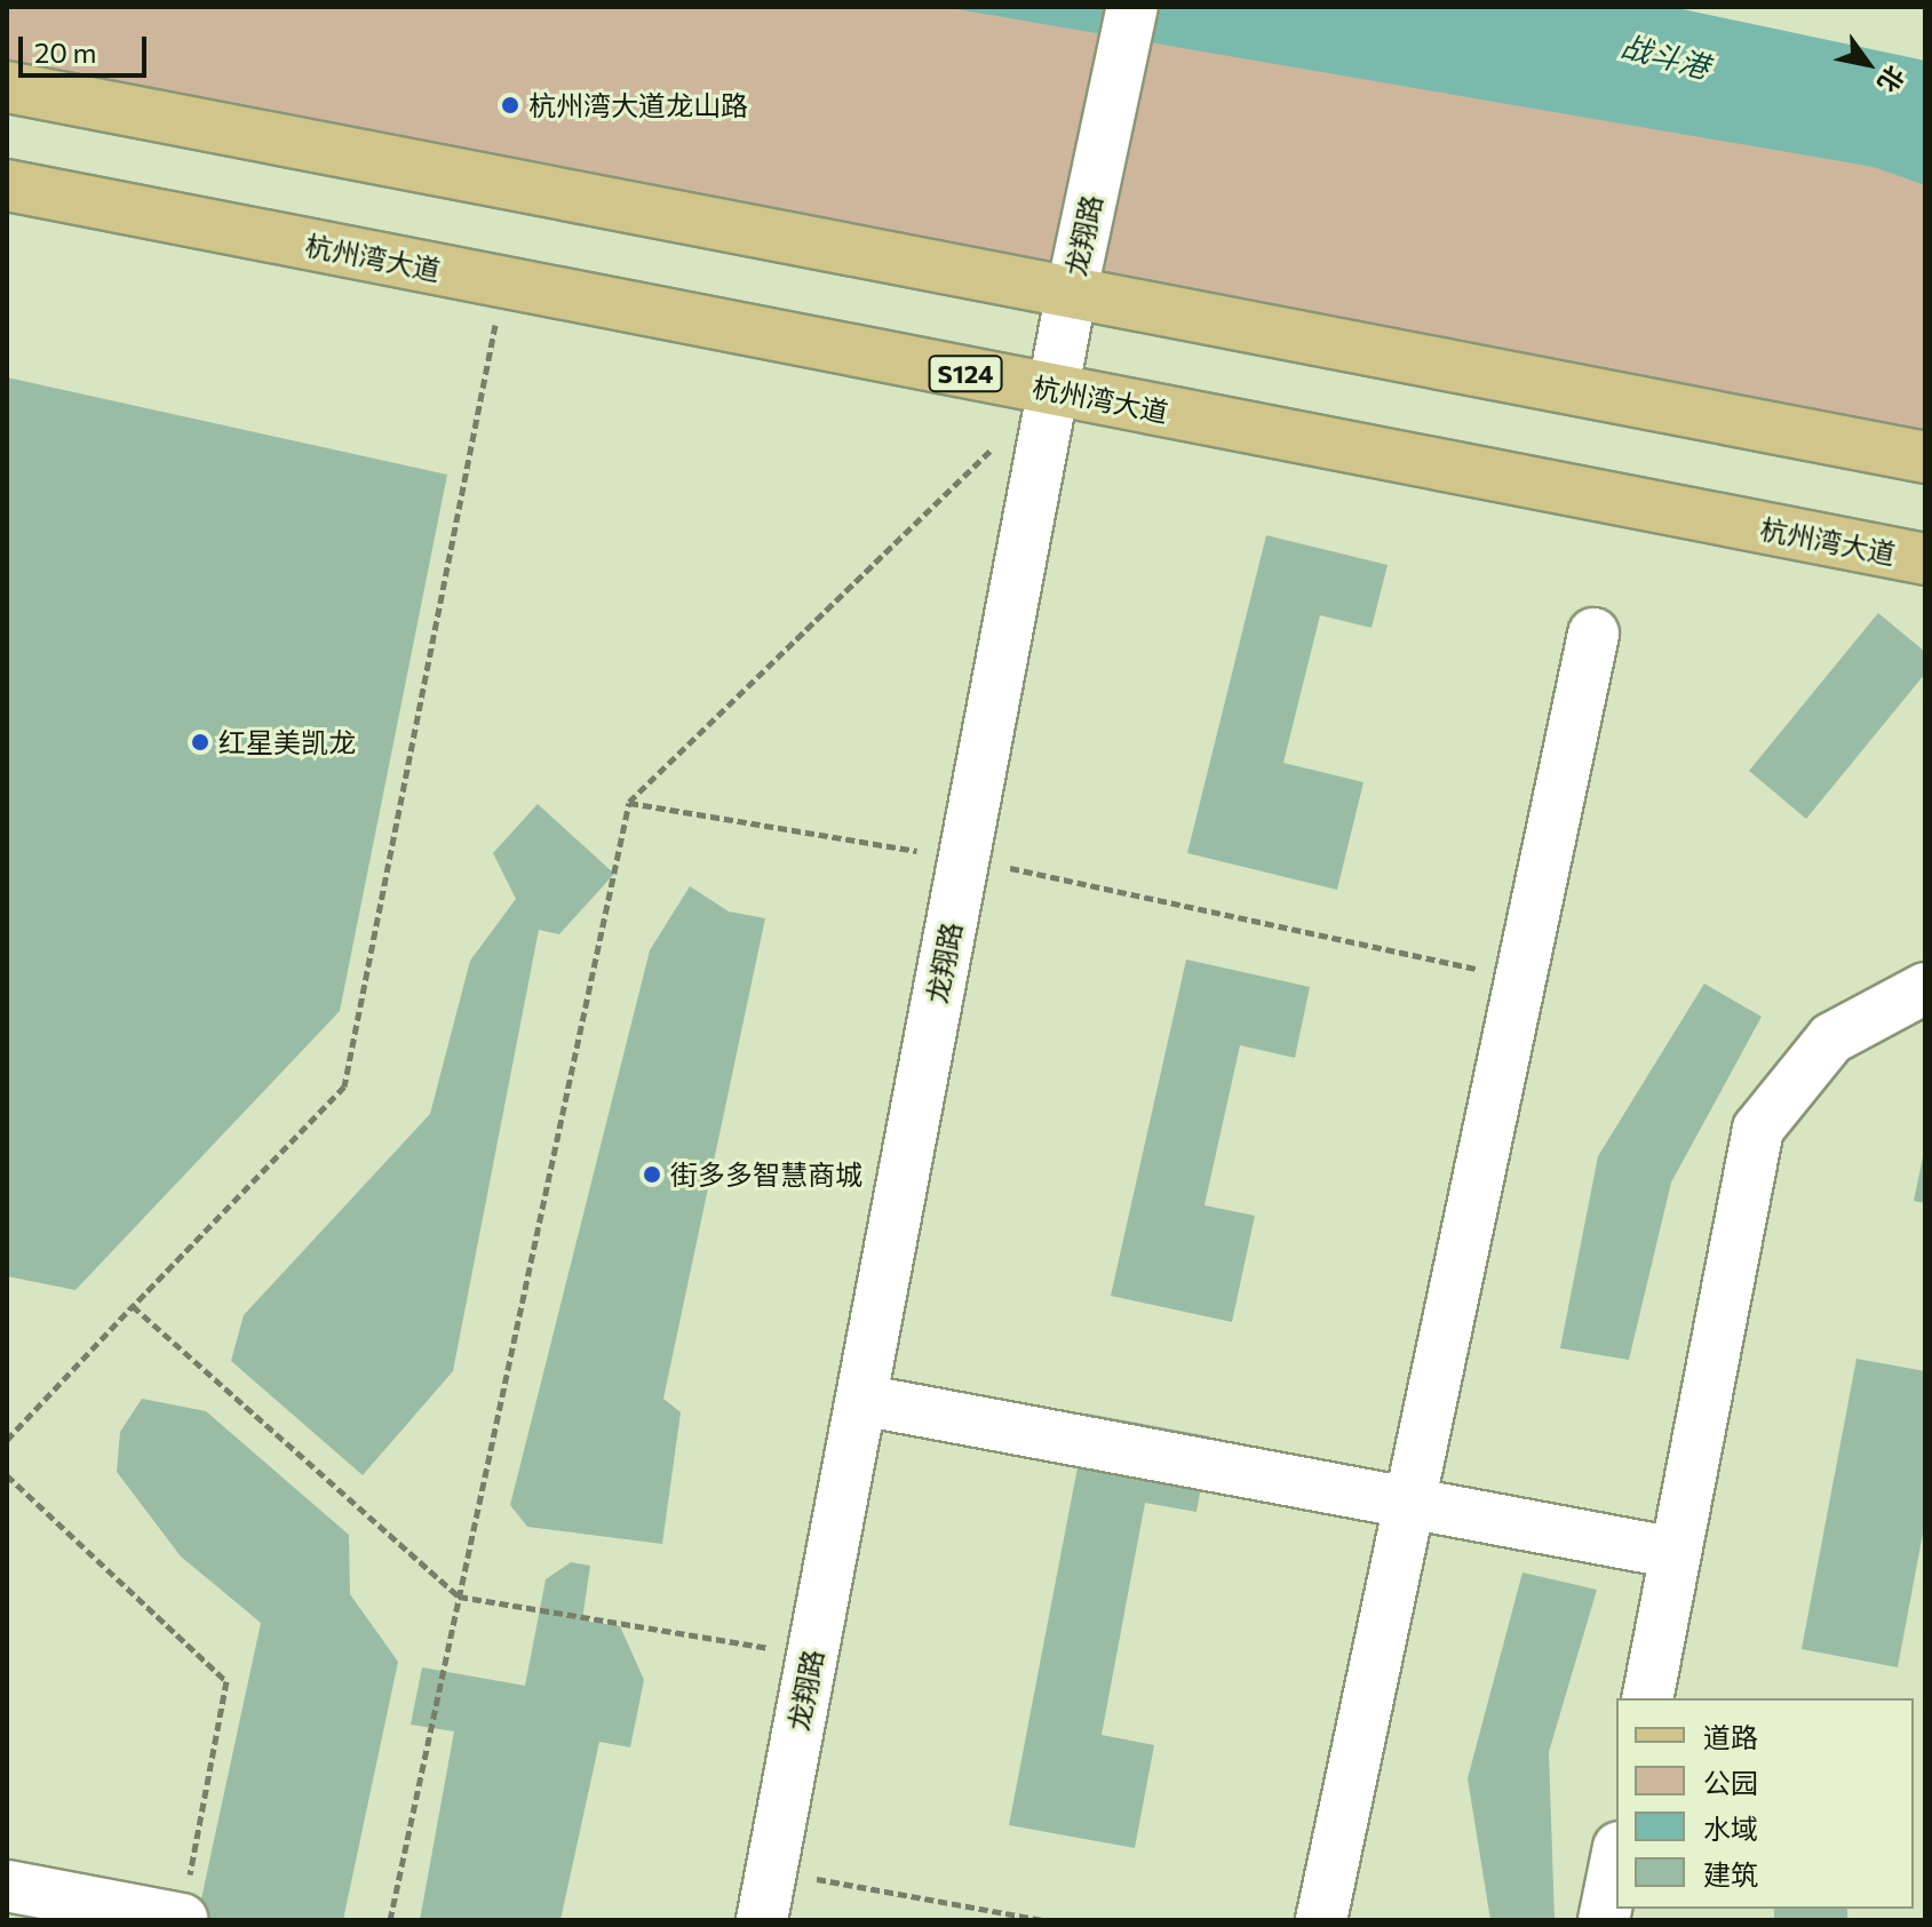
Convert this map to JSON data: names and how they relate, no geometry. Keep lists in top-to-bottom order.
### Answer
{
  "streets": {
    "main road": ["杭州湾大道", "S124"],
    "street": ["龙翔路"]
  },
  "crossings": [
    ["龙翔路", "杭州湾大道"]
  ],
  "water": ["战斗港"],
  "places": ["杭州湾大道龙山路", "红星美凯龙", "街多多智慧商城"],
  "legend": [
    "道路",
    "公园",
    "水域",
    "建筑"
  ],
  "scale_bar": "20 m",
  "north": "bottom right"
}
